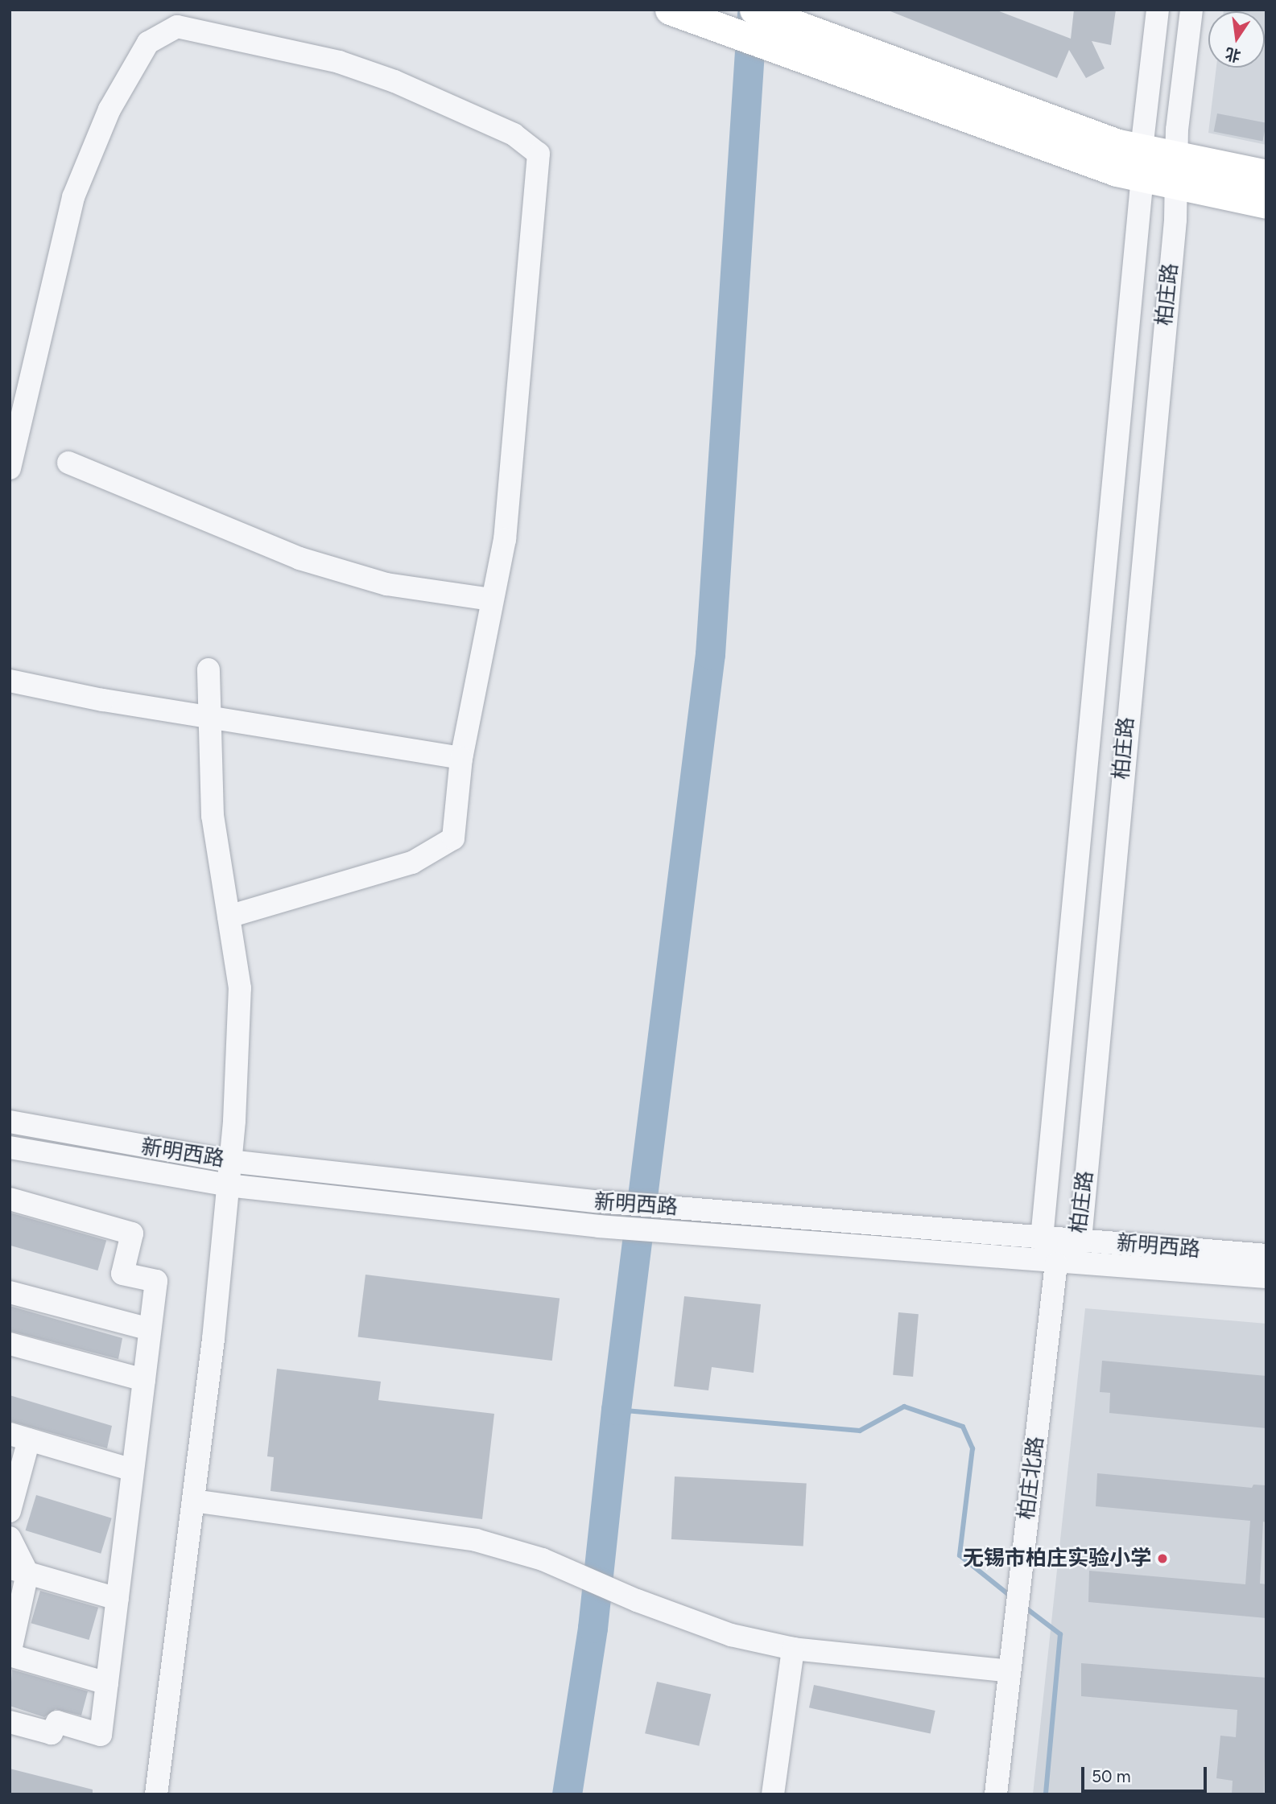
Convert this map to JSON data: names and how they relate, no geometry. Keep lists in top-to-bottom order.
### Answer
{
  "streets": {
    "street": ["柏庄路", "新明西路", "柏庄北路"]
  },
  "crossings": [
    ["柏庄路", "新明西路"],
    ["柏庄路", "柏庄北路"],
    ["新明西路", "柏庄北路"]
  ],
  "places": ["无锡市柏庄实验小学"],
  "scale_bar": "50 m",
  "north": "bottom"
}
